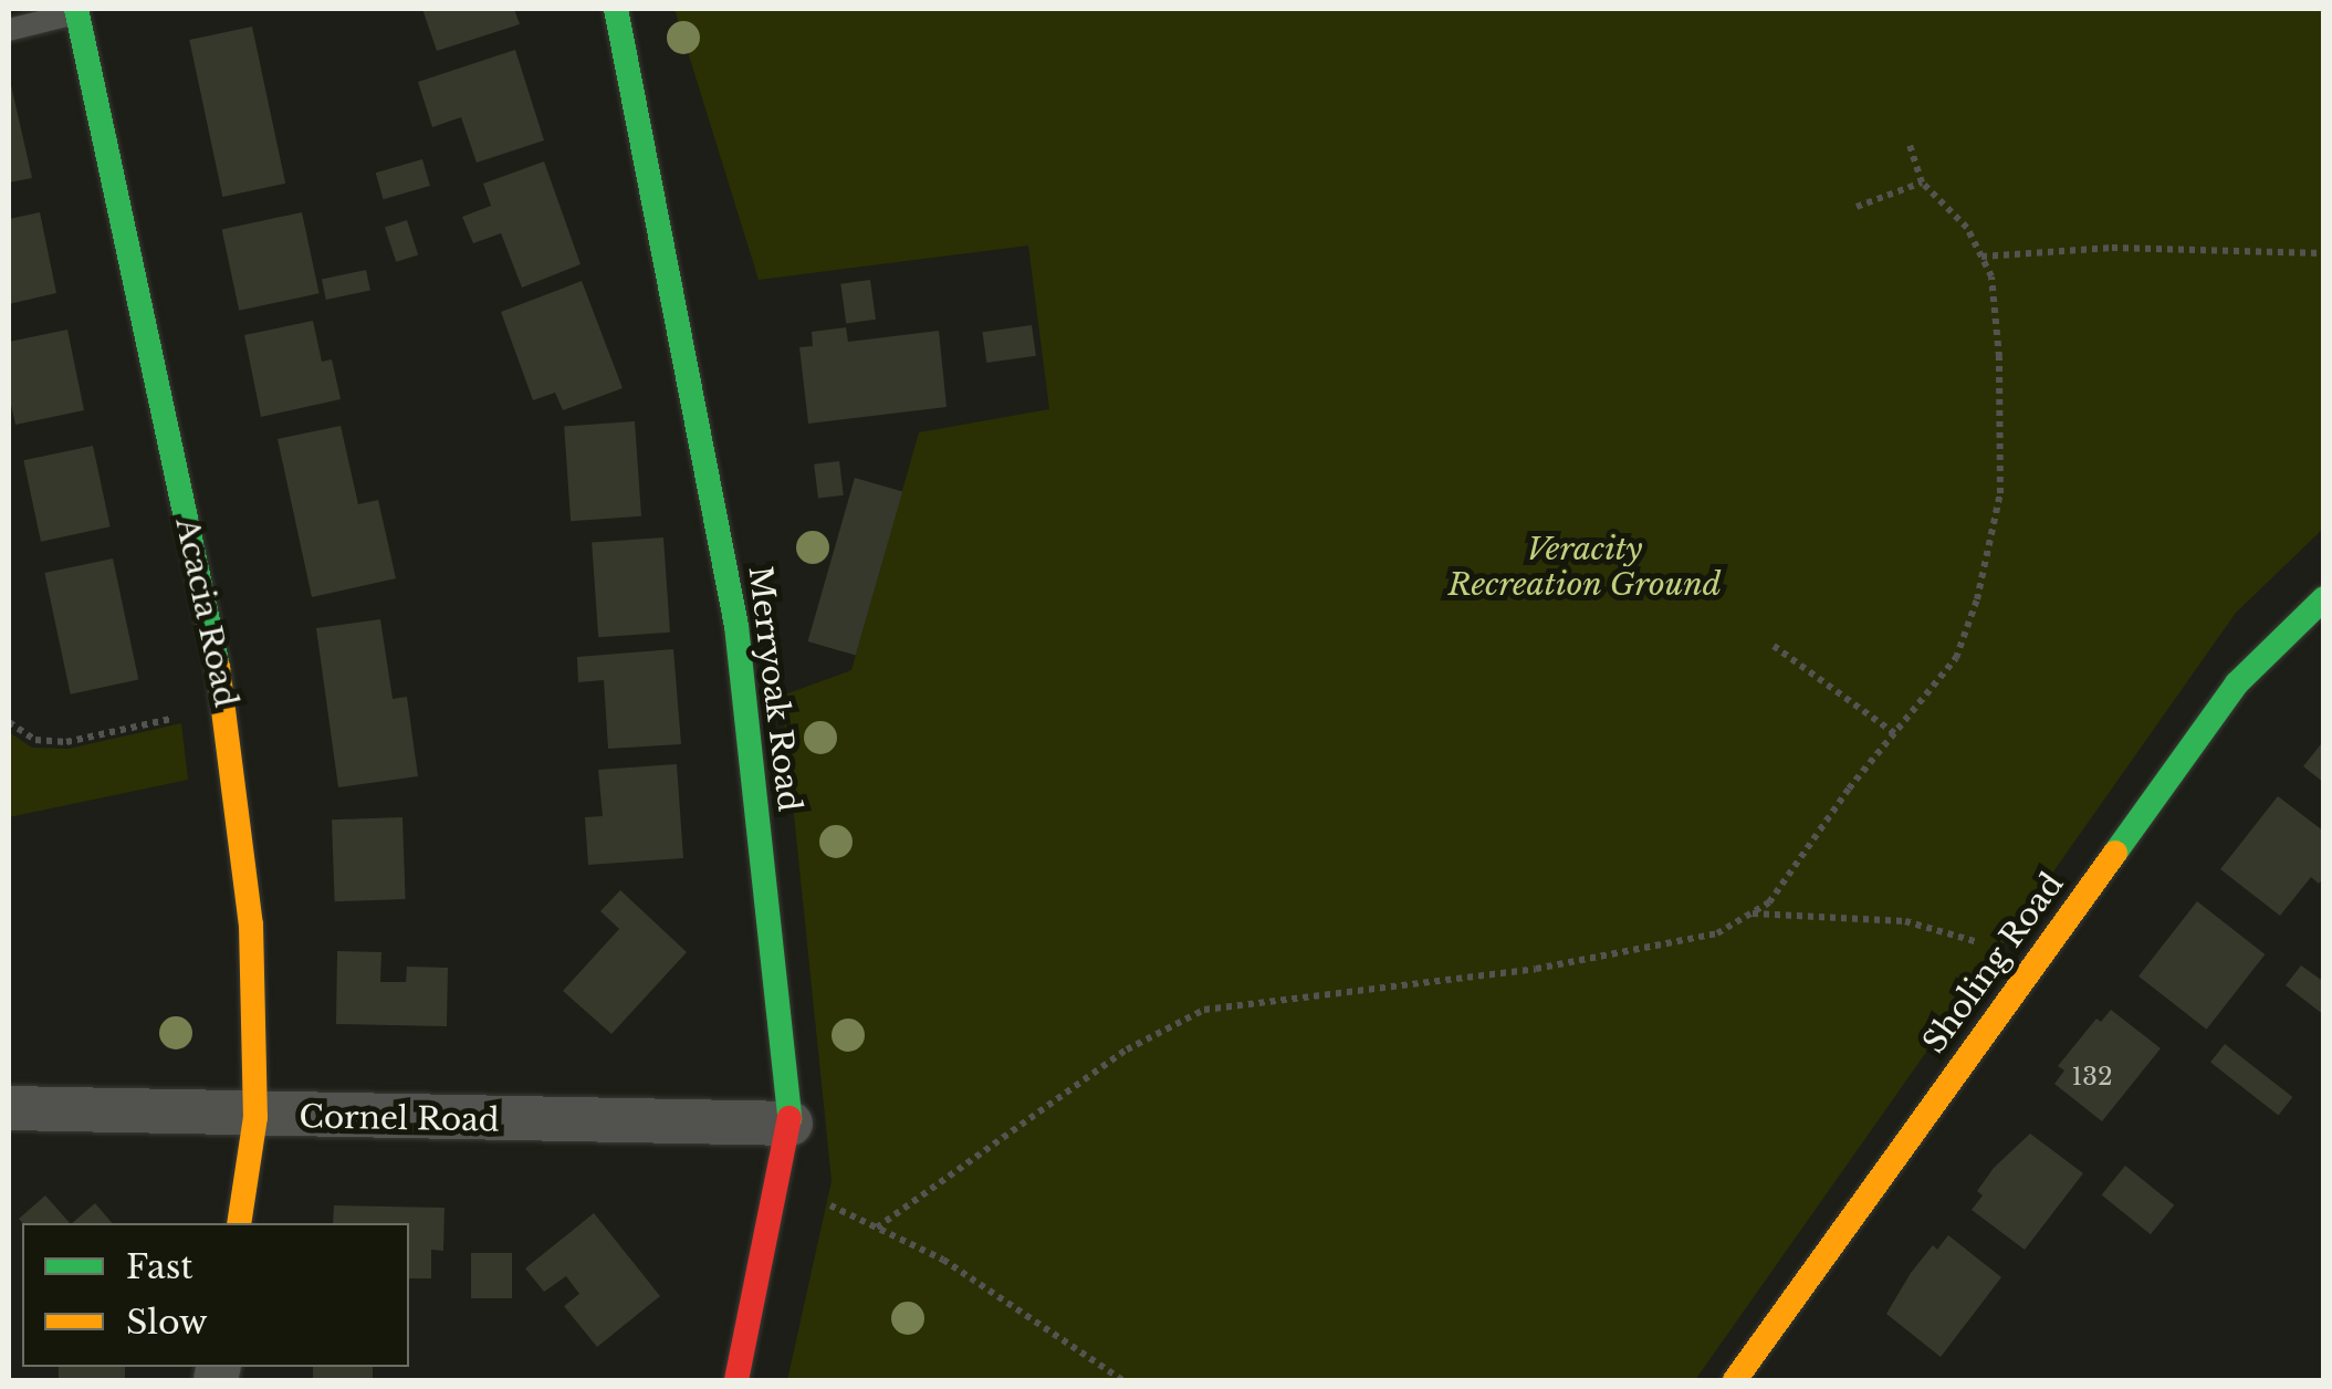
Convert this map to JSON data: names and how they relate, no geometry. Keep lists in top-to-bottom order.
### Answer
{
  "streets": {
    "street": [
      "Acacia Road",
      "Merryoak Road",
      "Sholing Road",
      "Cornel Road"
    ]
  },
  "crossings": [
    ["Acacia Road", "Cornel Road"],
    ["Merryoak Road", "Cornel Road"]
  ],
  "parks": ["Veracity Recreation Ground"],
  "house_numbers": ["132"],
  "legend": ["Fast", "Slow"]
}
